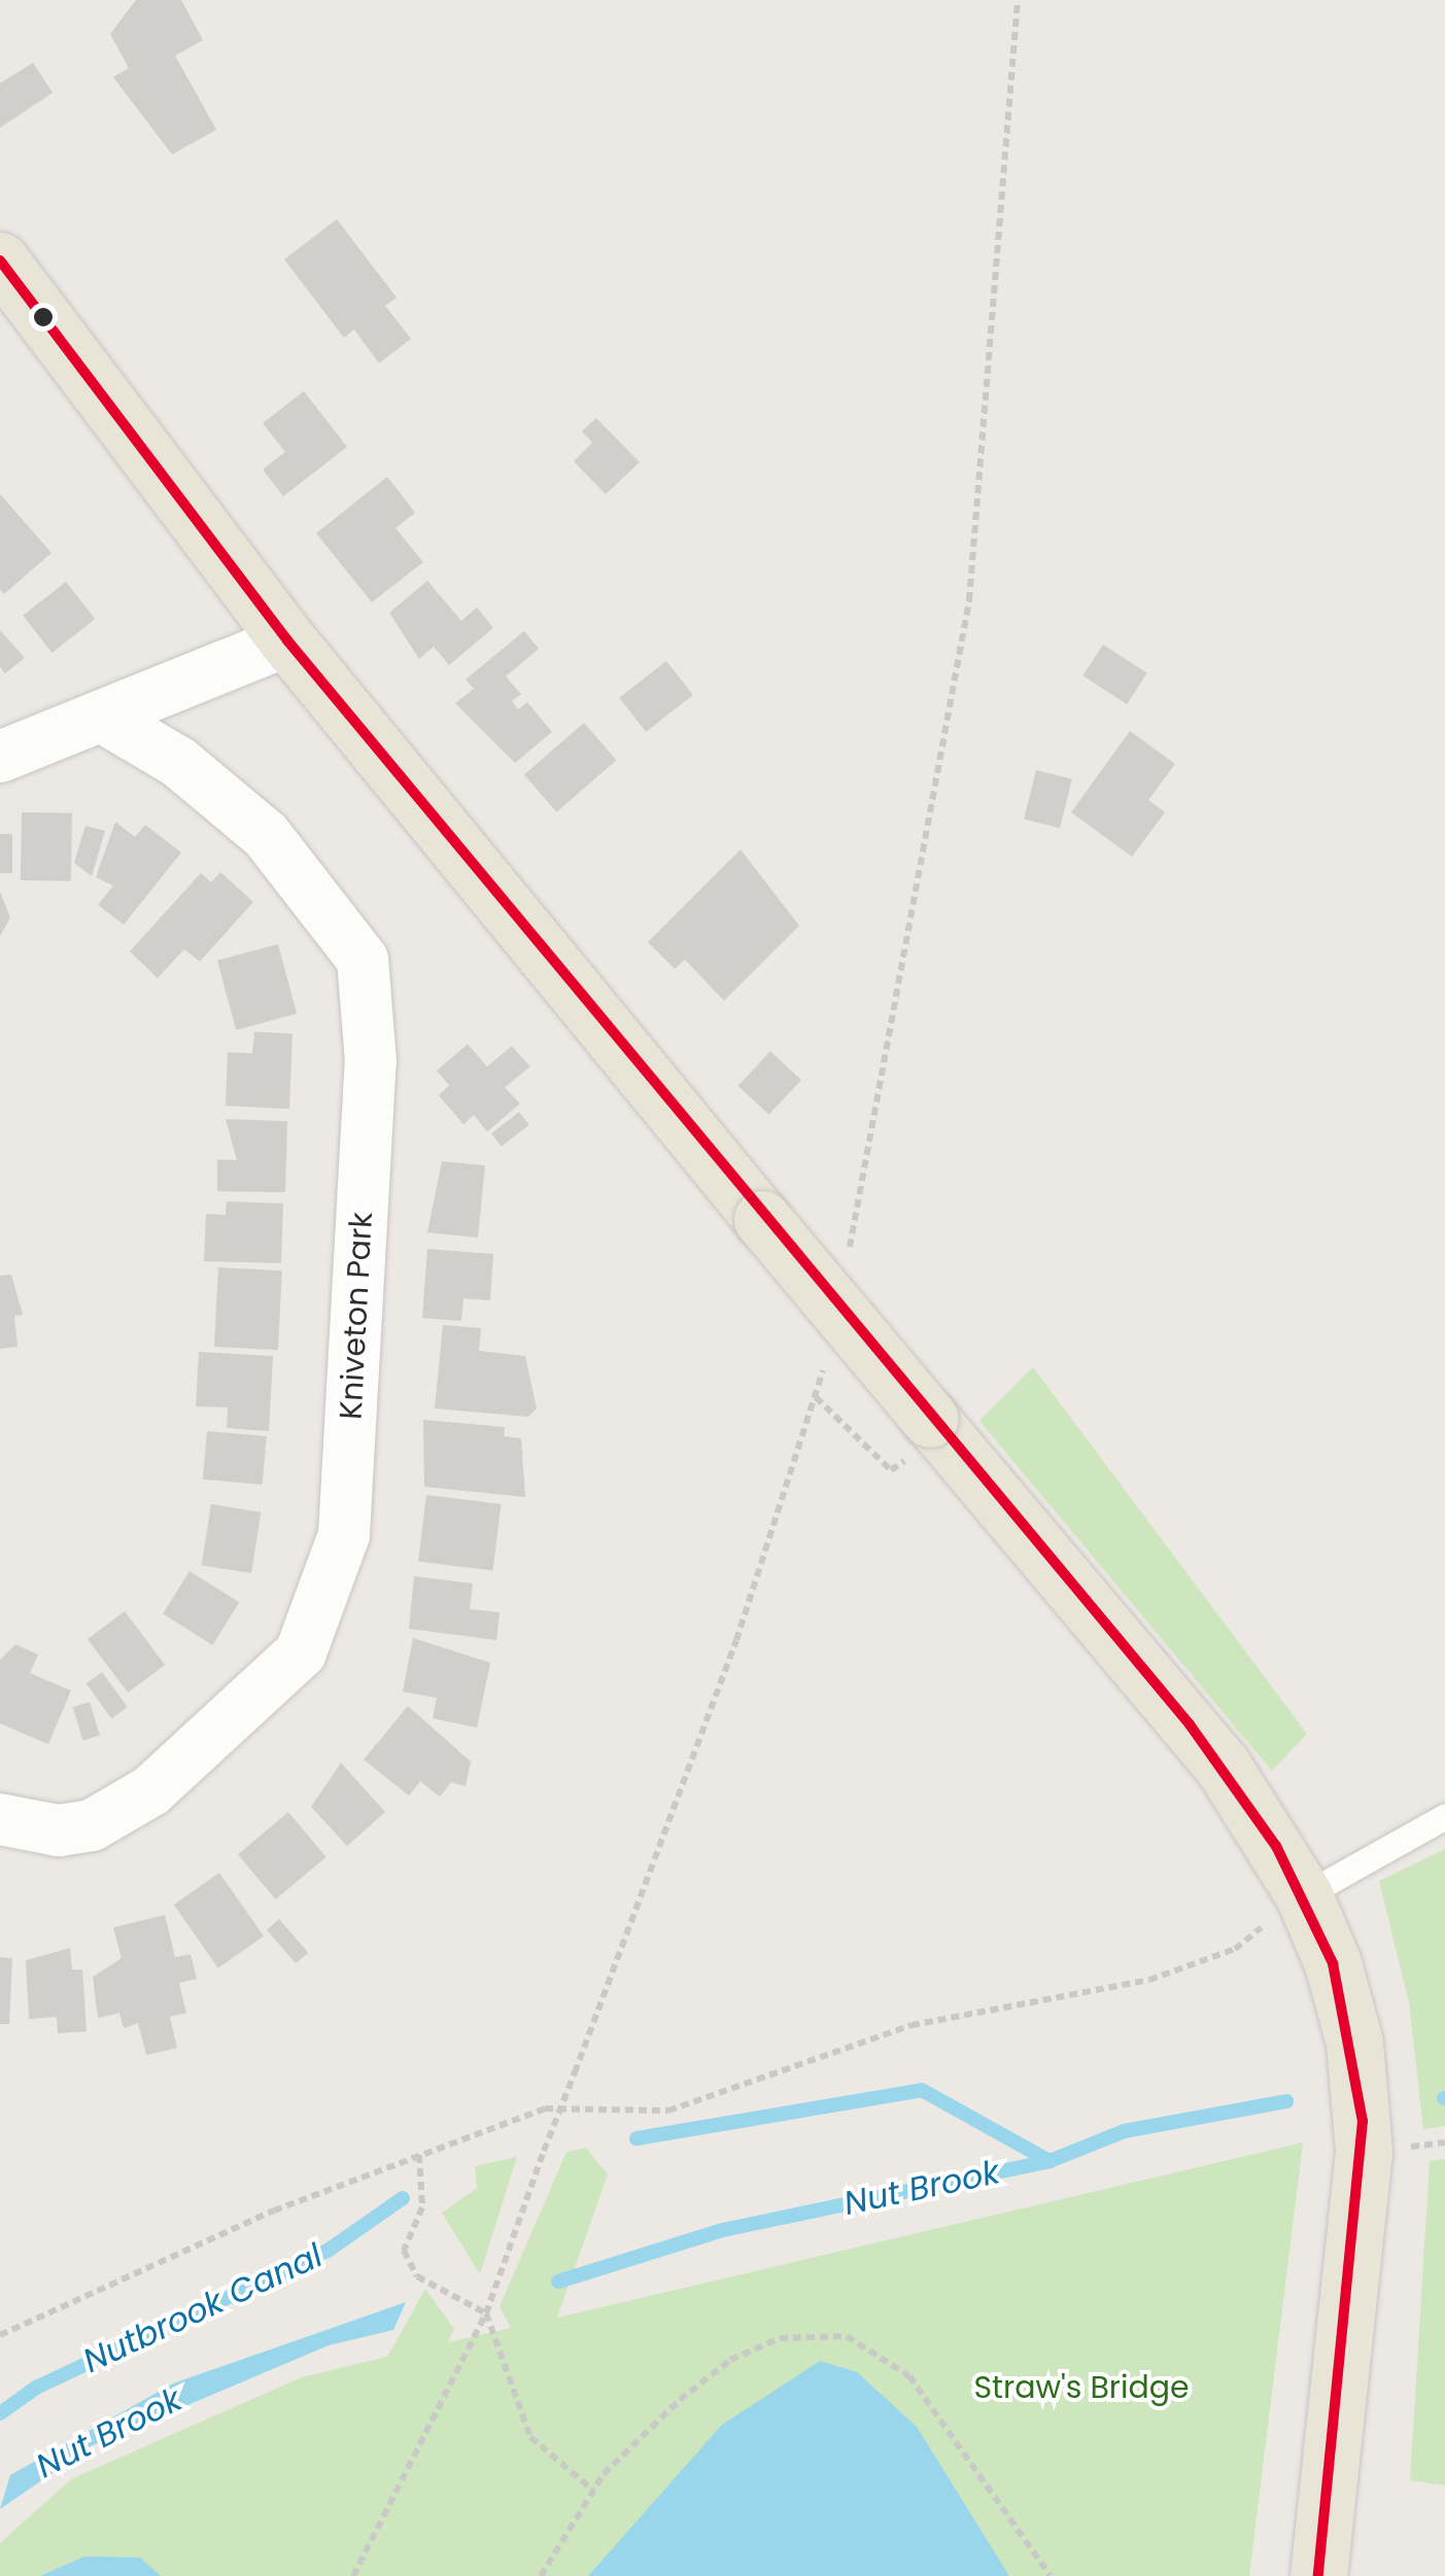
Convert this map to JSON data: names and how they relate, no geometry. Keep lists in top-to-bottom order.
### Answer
{
  "streets": {
    "street": ["Kniveton Park"]
  },
  "water": ["Nut Brook", "Nutbrook Canal"],
  "parks": ["Straw's Bridge"]
}
